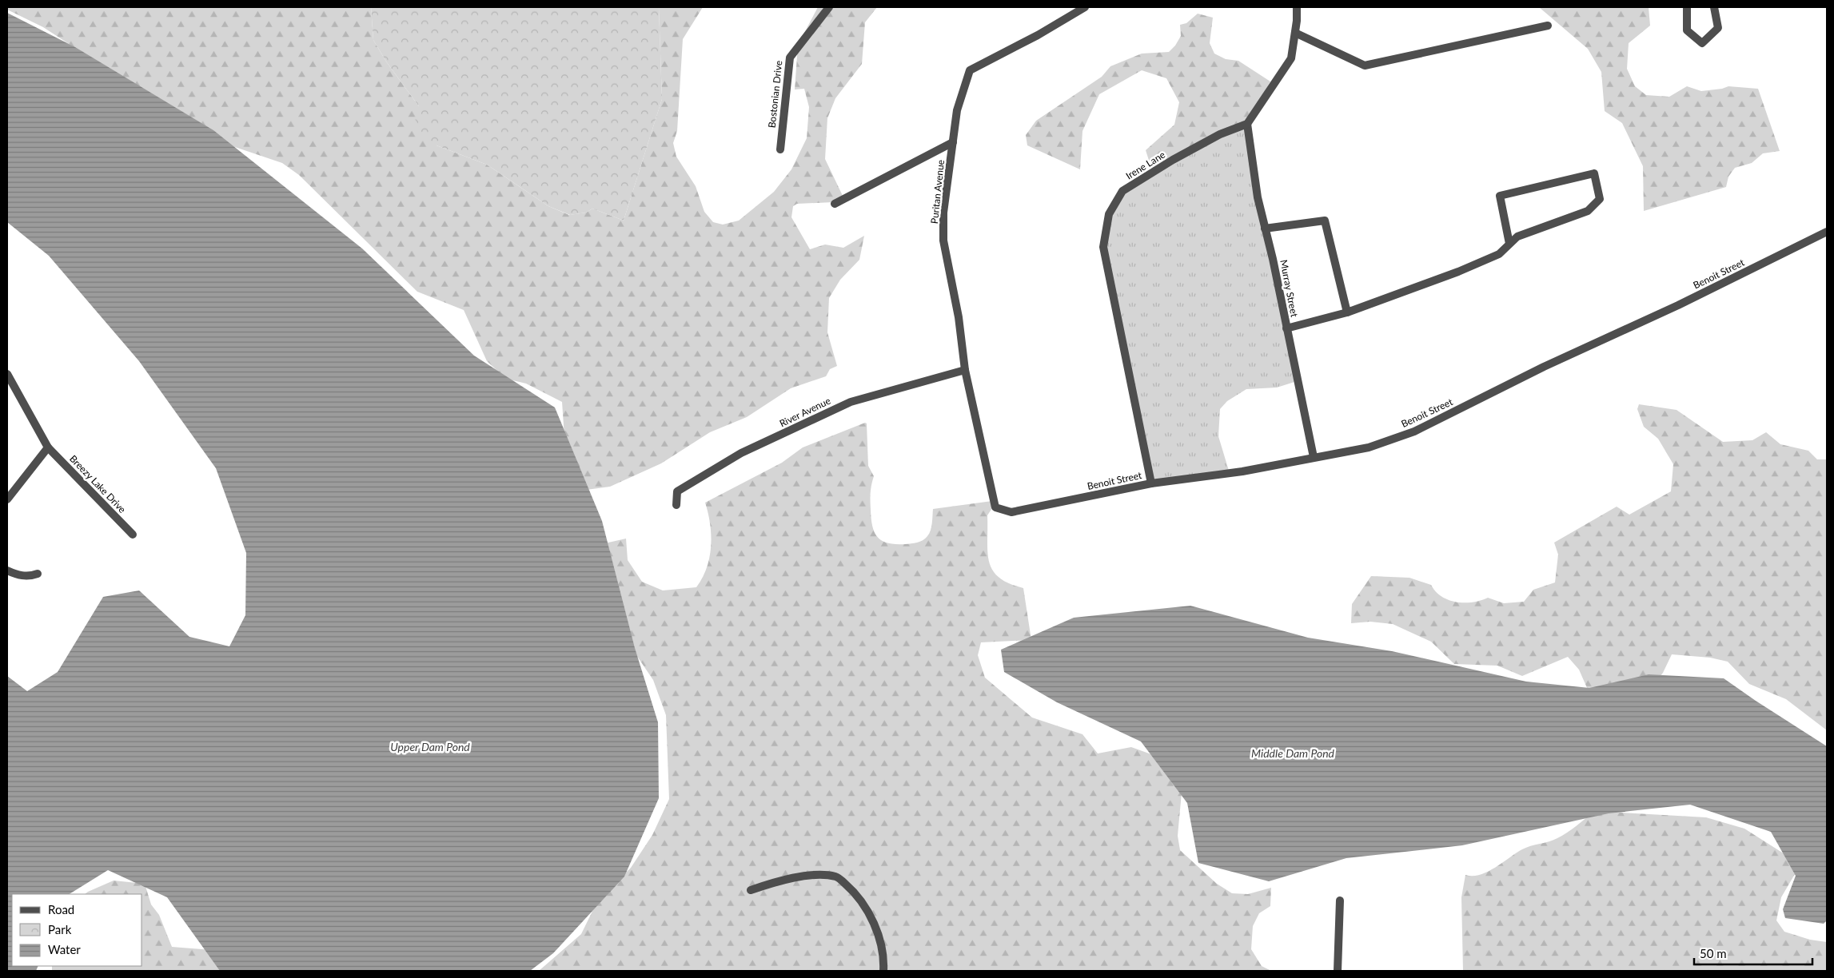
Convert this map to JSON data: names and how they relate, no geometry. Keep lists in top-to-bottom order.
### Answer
{
  "streets": {
    "street": [
      "Bostonian Drive",
      "Irene Lane",
      "Puritan Avenue",
      "Benoit Street",
      "Murray Street",
      "River Avenue",
      "Breezy Lake Drive"
    ]
  },
  "crossings": [
    ["Irene Lane", "Benoit Street"],
    ["Irene Lane", "Murray Street"],
    ["Puritan Avenue", "Benoit Street"],
    ["Puritan Avenue", "River Avenue"],
    ["Benoit Street", "Murray Street"]
  ],
  "water": ["Upper Dam Pond", "Middle Dam Pond"],
  "legend": ["Road", "Park", "Water"],
  "scale_bar": "50 m"
}
